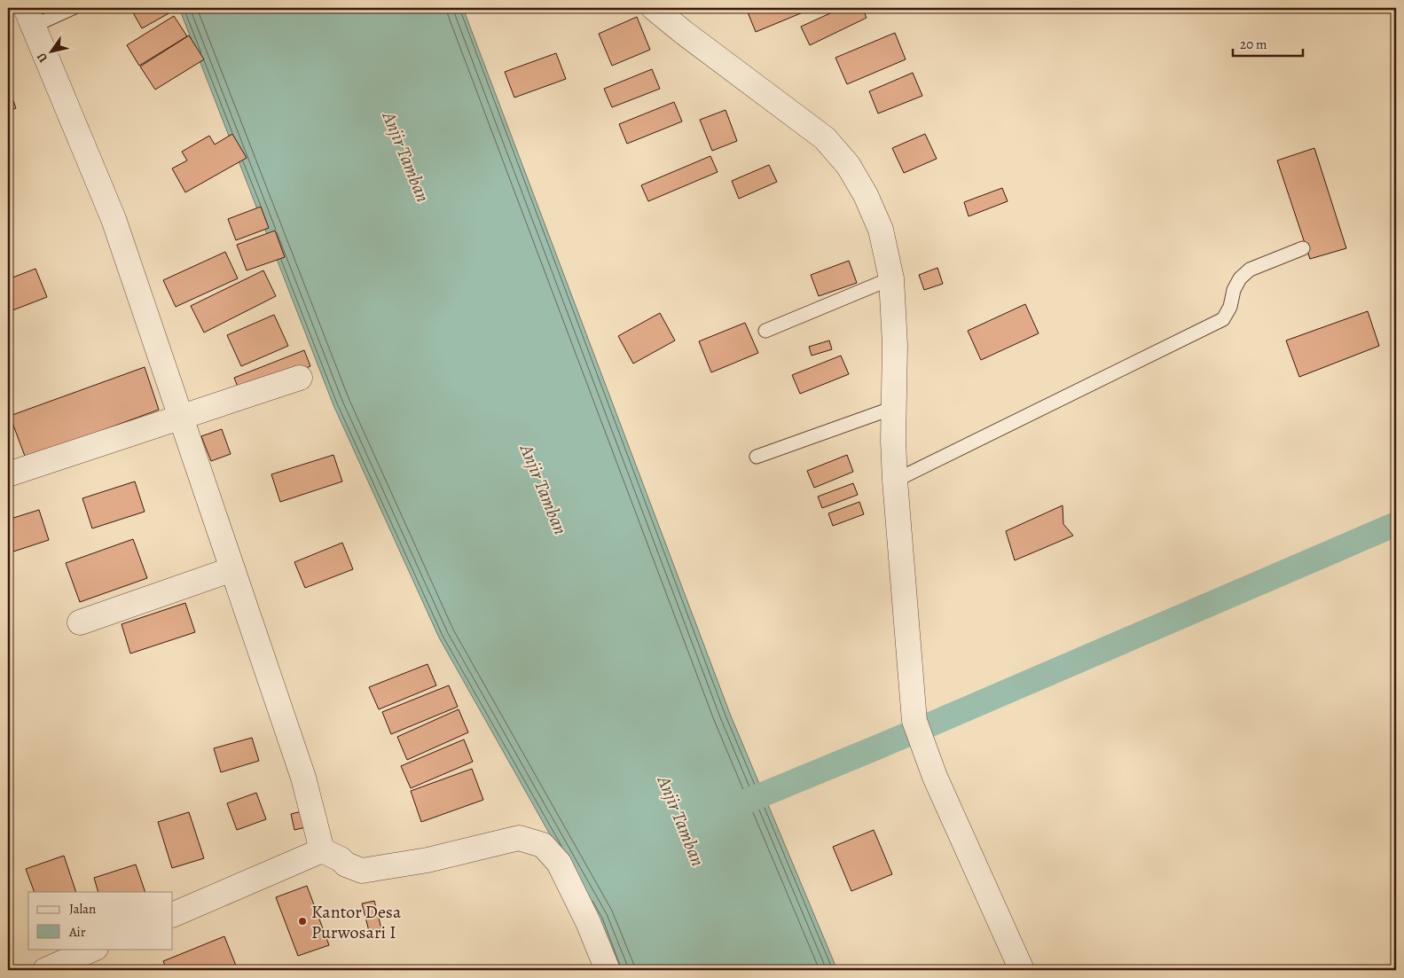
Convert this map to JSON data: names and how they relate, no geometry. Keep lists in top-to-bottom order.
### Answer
{
  "water": ["Anjir Tamban"],
  "places": ["Kantor Desa Purwosari I"],
  "legend": ["Jalan", "Air"],
  "scale_bar": "20 m",
  "north": "bottom left"
}
